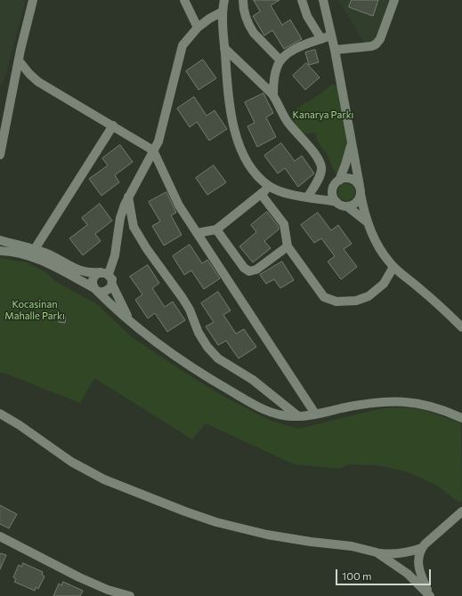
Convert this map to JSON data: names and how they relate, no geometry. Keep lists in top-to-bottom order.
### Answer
{
  "parks": ["Kanarya Parkı", "Kocasinan Mahalle Parkı"],
  "scale_bar": "100 m"
}
